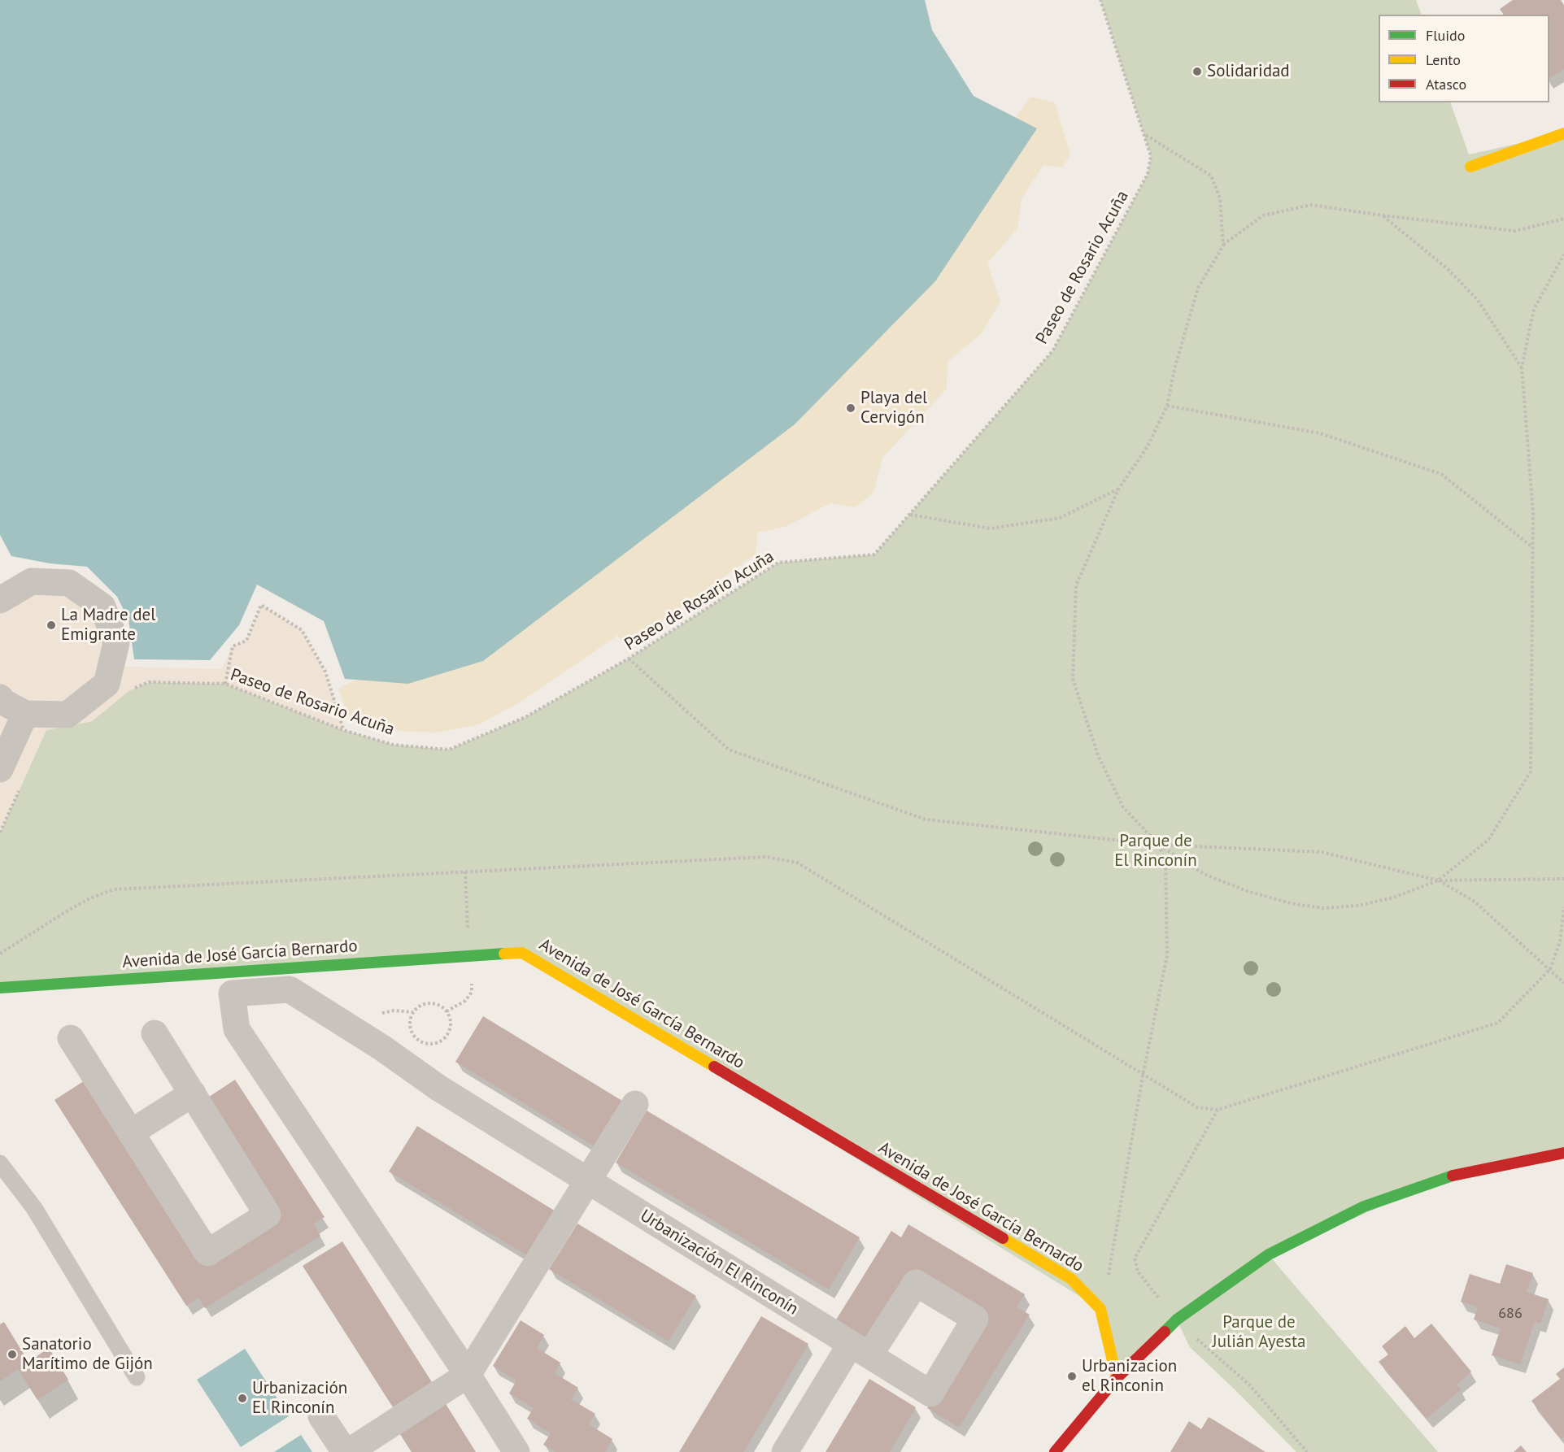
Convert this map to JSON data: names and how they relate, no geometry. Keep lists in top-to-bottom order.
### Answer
{
  "streets": {
    "street": ["Avenida de José García Bernardo", "Urbanización El Rinconín"],
    "path": ["Paseo de Rosario Acuña"]
  },
  "parks": ["Parque de El Rinconín", "Parque de Julián Ayesta"],
  "places": [
    "Solidaridad",
    "Playa del Cervigón",
    "La Madre del Emigrante",
    "Sanatorio Marítimo de Gijón",
    "Urbanizacion el Rinconin",
    "Urbanización El Rinconín"
  ],
  "house_numbers": ["686"],
  "legend": ["Fluido", "Lento", "Atasco"]
}
